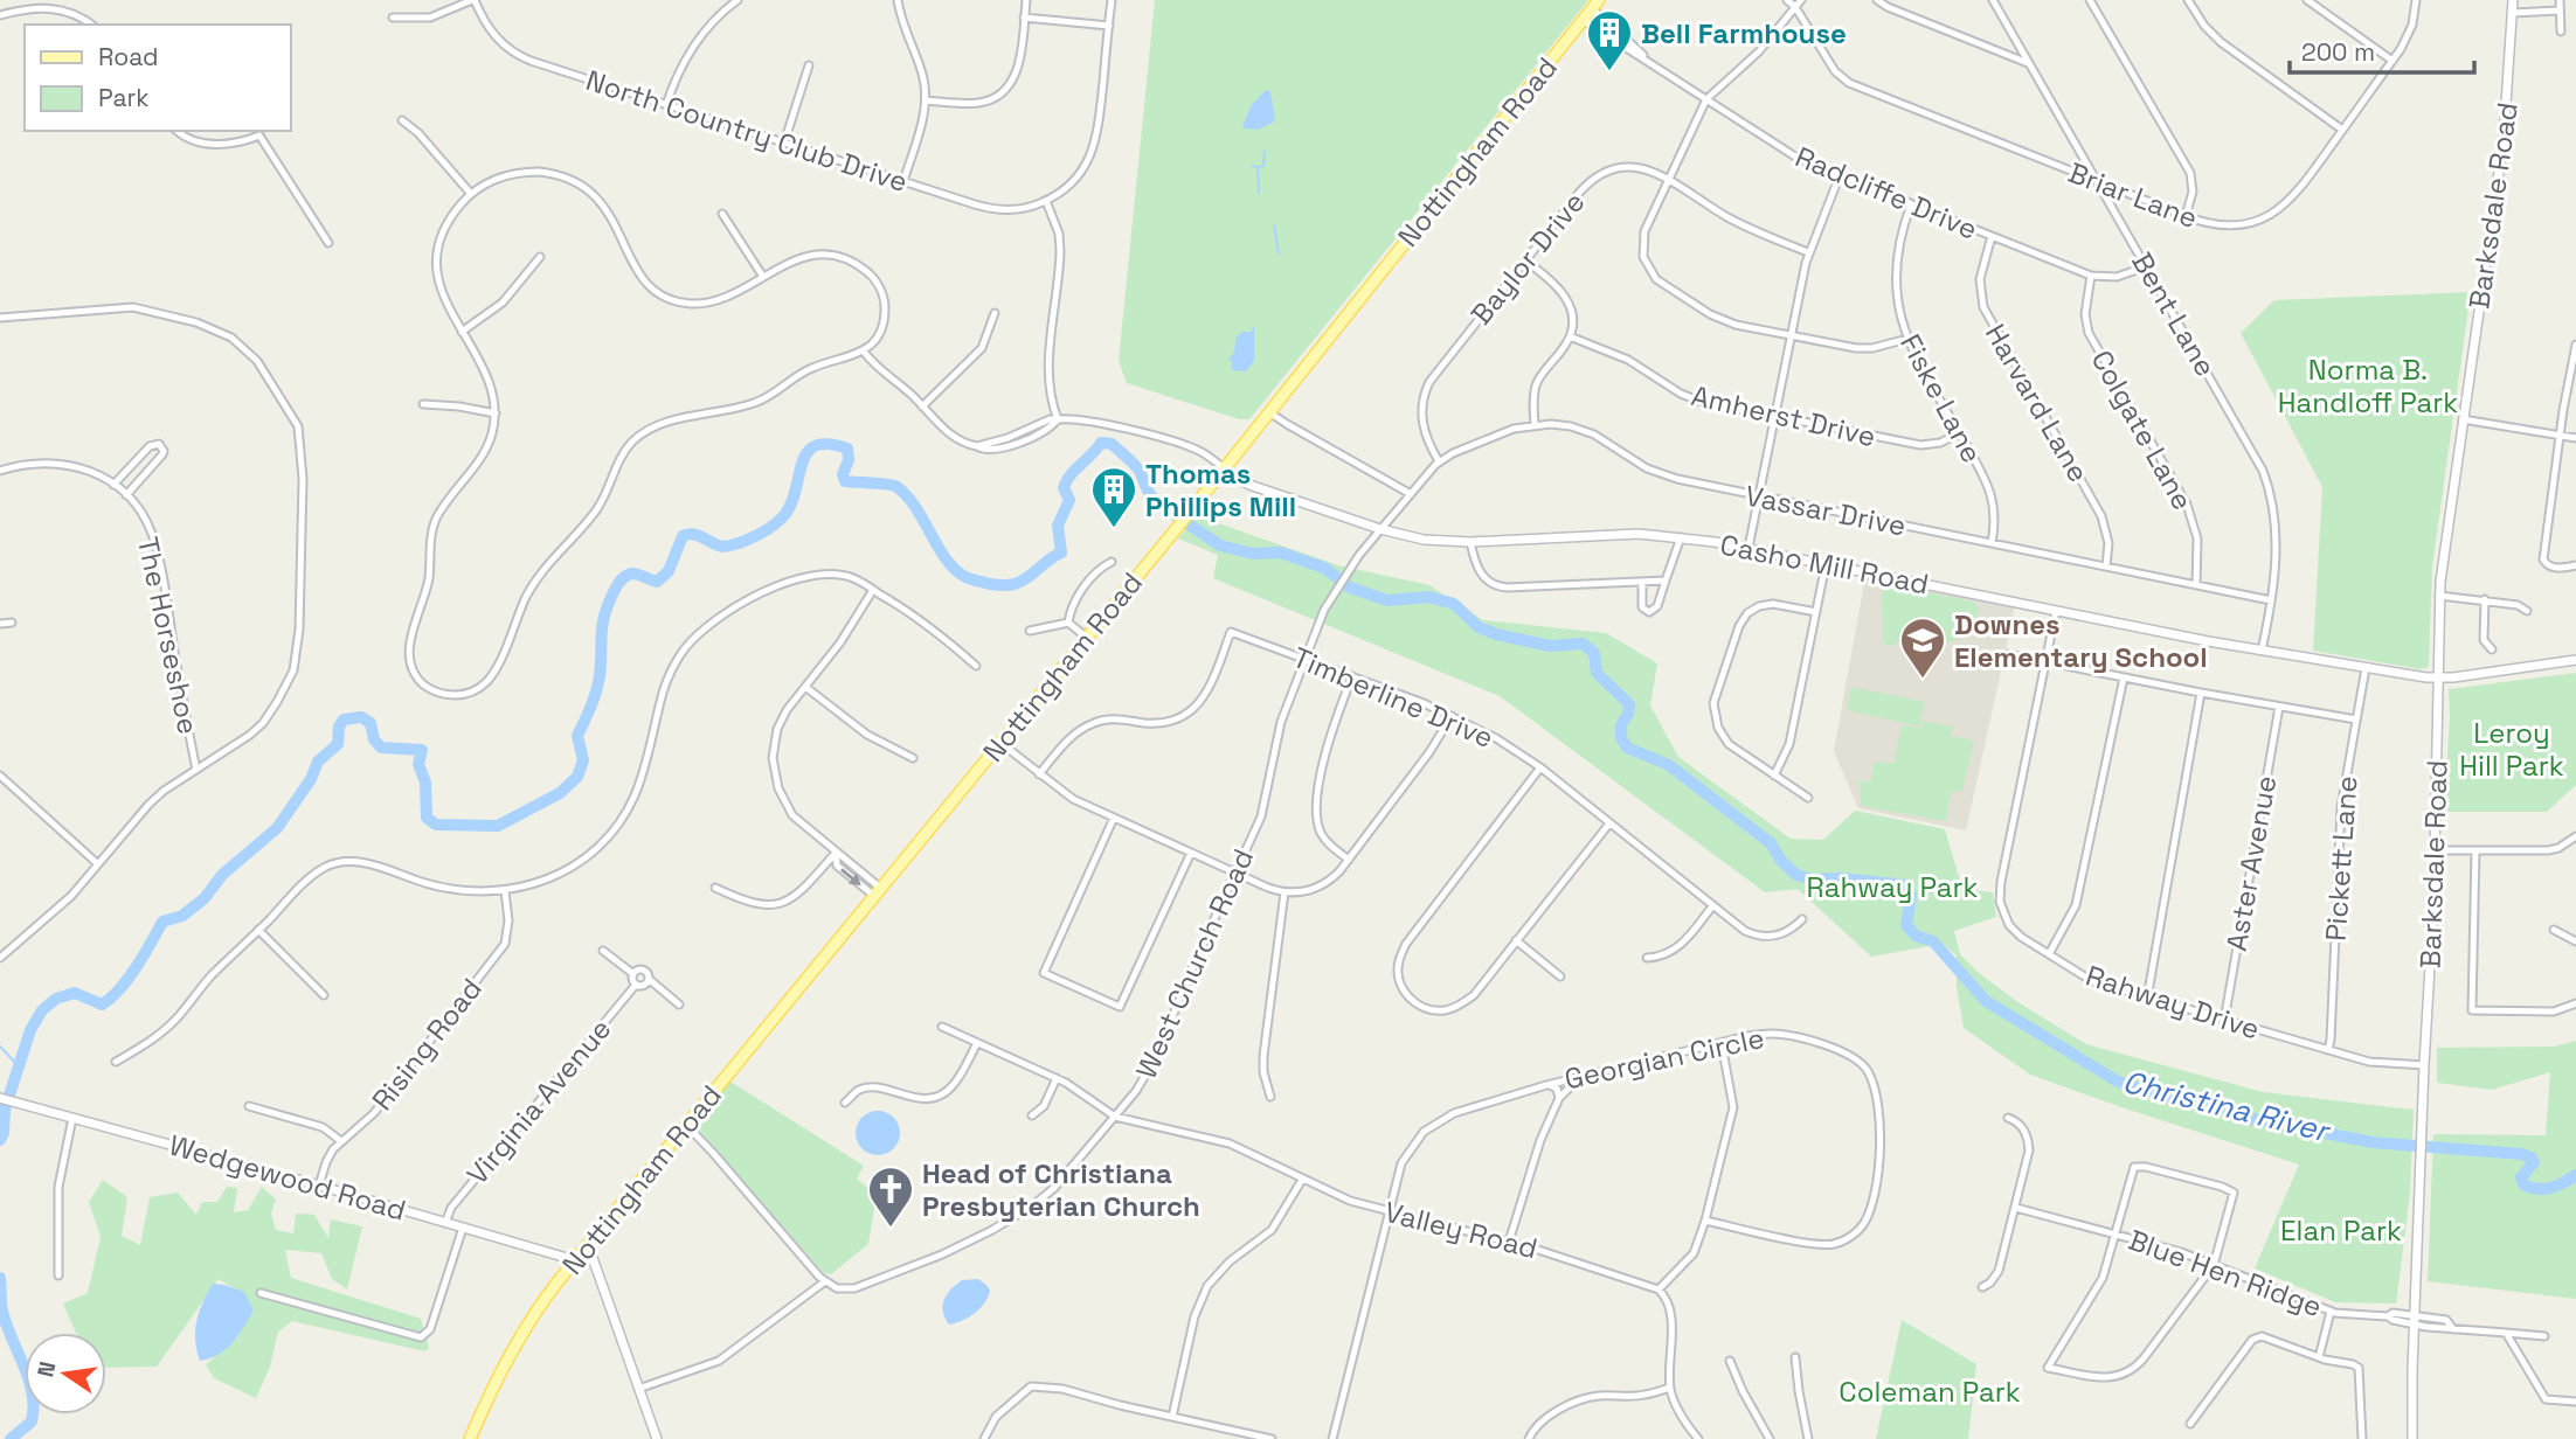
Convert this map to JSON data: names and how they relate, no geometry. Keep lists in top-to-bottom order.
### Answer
{
  "streets": {
    "main road": ["Nottingham Road"],
    "street": [
      "North Country Club Drive",
      "Radcliffe Drive",
      "Briar Lane",
      "Barksdale Road",
      "Baylor Drive",
      "Bent Lane",
      "Fiske Lane",
      "Harvard Lane",
      "Amherst Drive",
      "Colgate Lane",
      "Vassar Drive",
      "Casho Mill Road",
      "The Horseshoe",
      "Timberline Drive",
      "Pickett Lane",
      "Aster Avenue",
      "West Church Road",
      "Rahway Drive",
      "Rising Road",
      "Georgian Circle",
      "Virginia Avenue",
      "Wedgewood Road",
      "Valley Road",
      "Blue Hen Ridge"
    ]
  },
  "crossings": [
    ["Nottingham Road", "Radcliffe Drive"],
    ["Nottingham Road", "Casho Mill Road"],
    ["Nottingham Road", "Wedgewood Road"],
    ["Radcliffe Drive", "Bent Lane"],
    ["Radcliffe Drive", "Fiske Lane"],
    ["Radcliffe Drive", "Harvard Lane"],
    ["Radcliffe Drive", "Colgate Lane"],
    ["Briar Lane", "Bent Lane"],
    ["Barksdale Road", "Casho Mill Road"],
    ["Barksdale Road", "Rahway Drive"],
    ["Barksdale Road", "Blue Hen Ridge"],
    ["Baylor Drive", "Vassar Drive"],
    ["Bent Lane", "Vassar Drive"],
    ["Bent Lane", "Casho Mill Road"],
    ["Fiske Lane", "Amherst Drive"],
    ["Fiske Lane", "Vassar Drive"],
    ["Harvard Lane", "Vassar Drive"],
    ["Colgate Lane", "Vassar Drive"],
    ["Vassar Drive", "West Church Road"],
    ["Casho Mill Road", "Pickett Lane"],
    ["Casho Mill Road", "West Church Road"],
    ["Casho Mill Road", "Rahway Drive"],
    ["Timberline Drive", "West Church Road"],
    ["Pickett Lane", "Rahway Drive"],
    ["Aster Avenue", "Rahway Drive"],
    ["West Church Road", "Valley Road"],
    ["Rising Road", "Wedgewood Road"],
    ["Georgian Circle", "Valley Road"],
    ["Virginia Avenue", "Wedgewood Road"]
  ],
  "water": ["Christina River"],
  "parks": [
    "Norma B. Handloff Park",
    "Leroy Hill Park",
    "Rahway Park",
    "Elan Park",
    "Coleman Park"
  ],
  "places": {
    "building": ["Bell Farmhouse", "Thomas Phillips Mill"],
    "school or university": ["Downes Elementary School"],
    "church": ["Head of Christiana Presbyterian Church"]
  },
  "legend": ["Road", "Park"],
  "scale_bar": "200 m",
  "north": "left"
}
